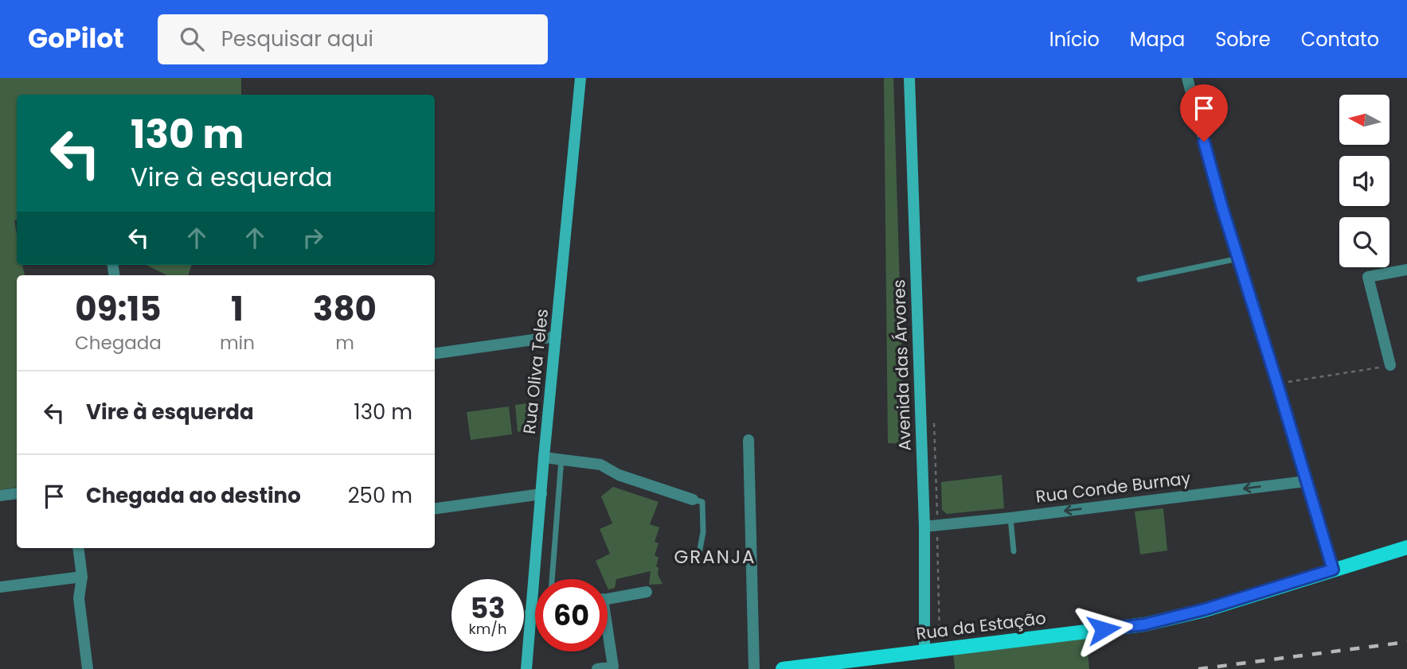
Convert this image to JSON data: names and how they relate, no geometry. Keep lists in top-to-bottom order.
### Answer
{
  "streets": {
    "main road": ["Avenida das Árvores", "Rua Oliva Teles", "Rua da Estação"],
    "street": ["Rua Conde Burnay"]
  },
  "crossings": [
    ["Avenida das Árvores", "Rua Conde Burnay"],
    ["Avenida das Árvores", "Rua da Estação"]
  ],
  "one_way": ["Rua Conde Burnay"],
  "districts": ["GRANJA"],
  "north": "left",
  "page": {
    "header": "GoPilot",
    "search": "Pesquisar aqui",
    "nav": [
      "Início",
      "Mapa",
      "Sobre",
      "Contato"
    ],
    "turn": ["130 m", "Vire à esquerda"],
    "eta": [
      "09:15",
      "Chegada",
      "1",
      "min",
      "380",
      "m"
    ],
    "list": [
      {
        "name": "Vire à esquerda",
        "value": "130 m"
      },
      {
        "name": "Chegada ao destino",
        "value": "250 m"
      }
    ],
    "speed": "53 km/h",
    "limit": "60"
  }
}
